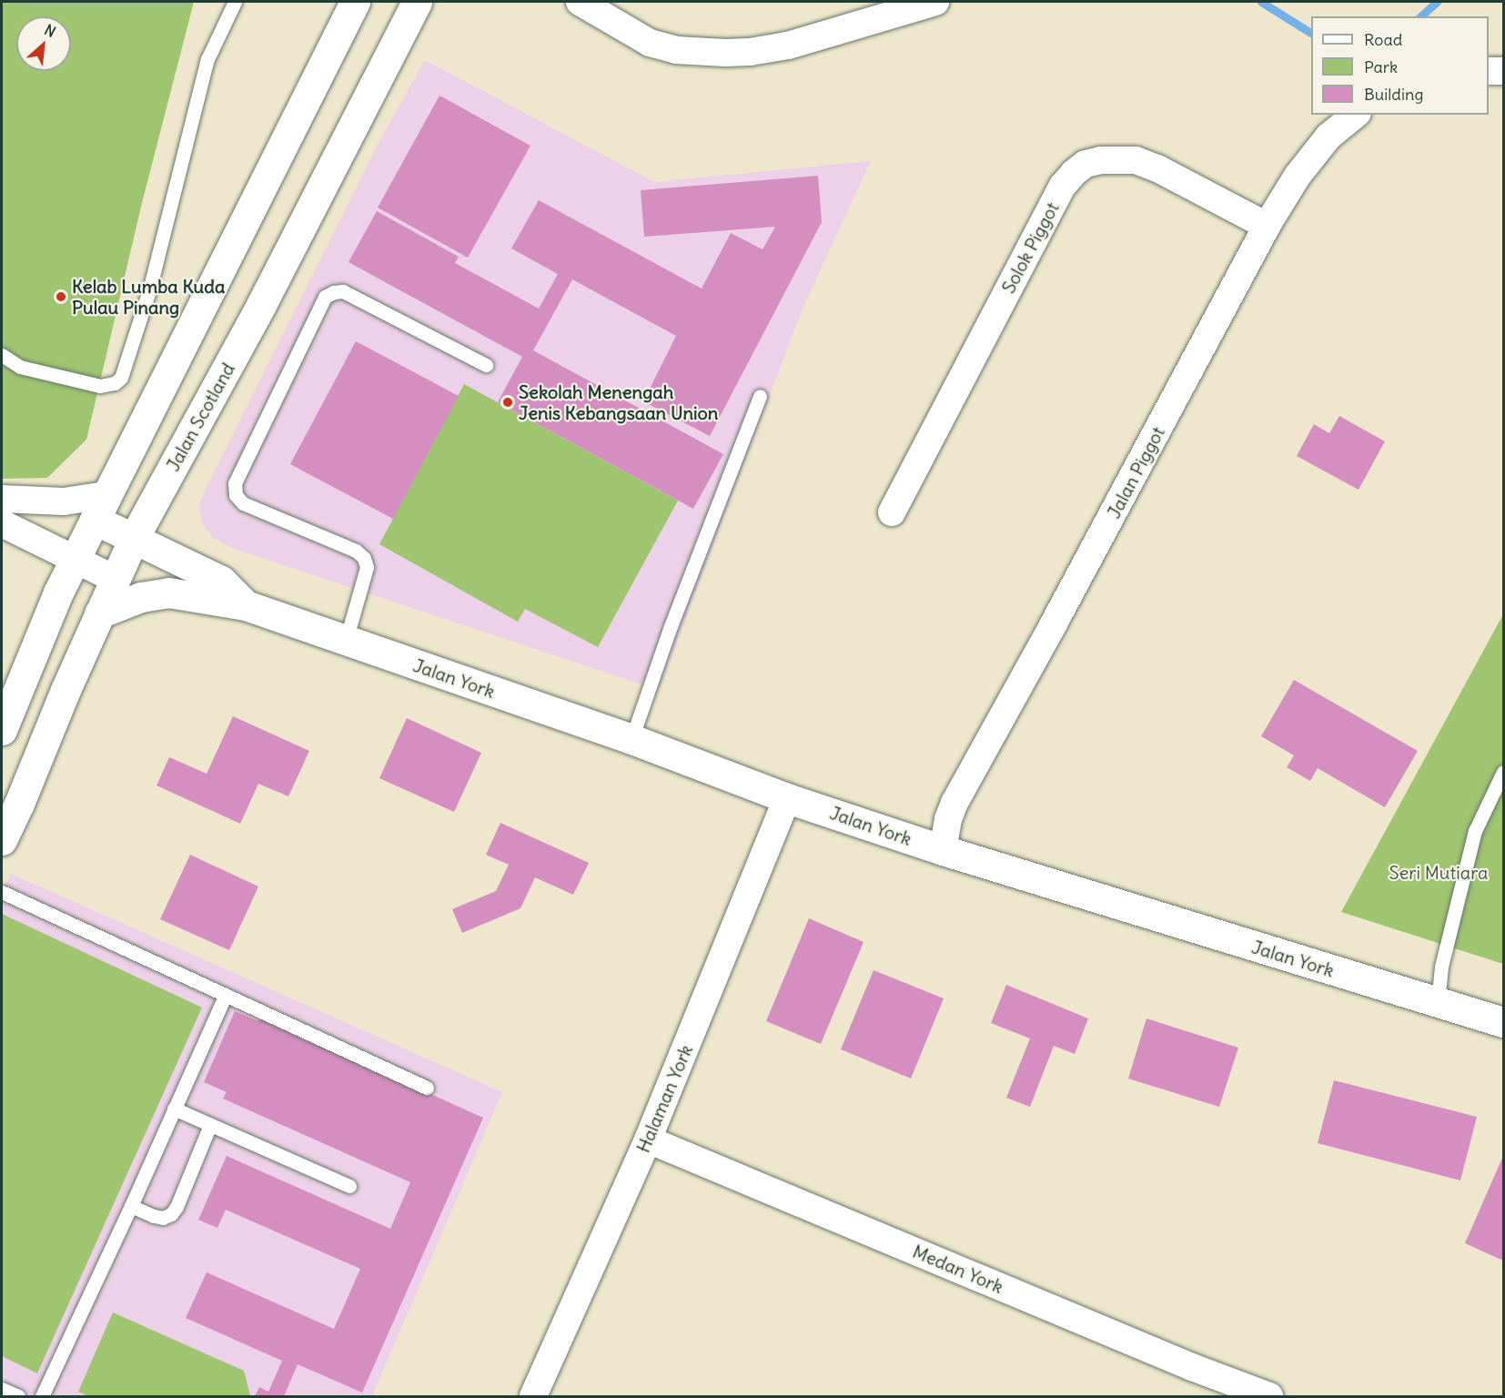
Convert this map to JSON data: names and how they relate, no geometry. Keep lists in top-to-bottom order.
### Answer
{
  "streets": {
    "main road": ["Jalan Scotland", "Jalan York"],
    "street": [
      "Solok Piggot",
      "Jalan Piggot",
      "Halaman York",
      "Medan York"
    ]
  },
  "crossings": [
    ["Solok Piggot", "Jalan Piggot"],
    ["Jalan Scotland", "Jalan York"],
    ["Jalan Piggot", "Jalan York"],
    ["Jalan York", "Halaman York"],
    ["Halaman York", "Medan York"]
  ],
  "parks": ["Seri Mutiara"],
  "places": ["Kelab Lumba Kuda Pulau Pinang", "Sekolah Menengah Jenis Kebangsaan Union"],
  "legend": ["Road", "Park", "Building"],
  "north": "top right"
}
